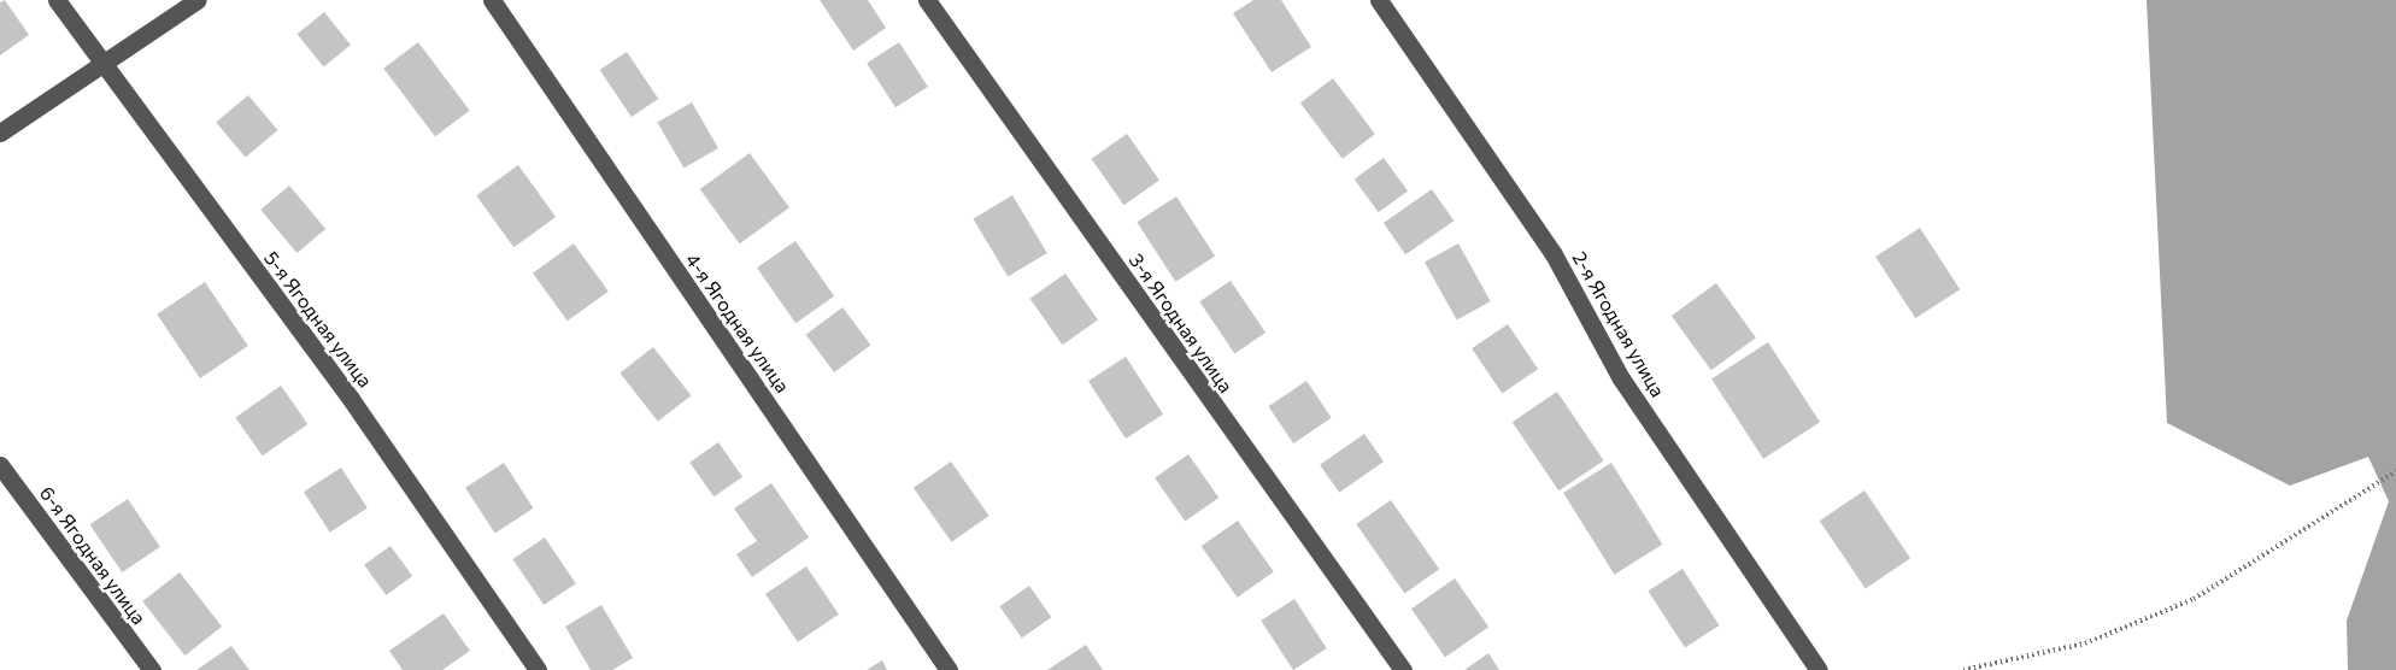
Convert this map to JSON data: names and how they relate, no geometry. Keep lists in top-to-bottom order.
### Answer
{
  "streets": {
    "street": [
      "5-я Ягодная улица",
      "4-я Ягодная улица",
      "3-я Ягодная улица",
      "2-я Ягодная улица",
      "6-я Ягодная улица"
    ]
  }
}
